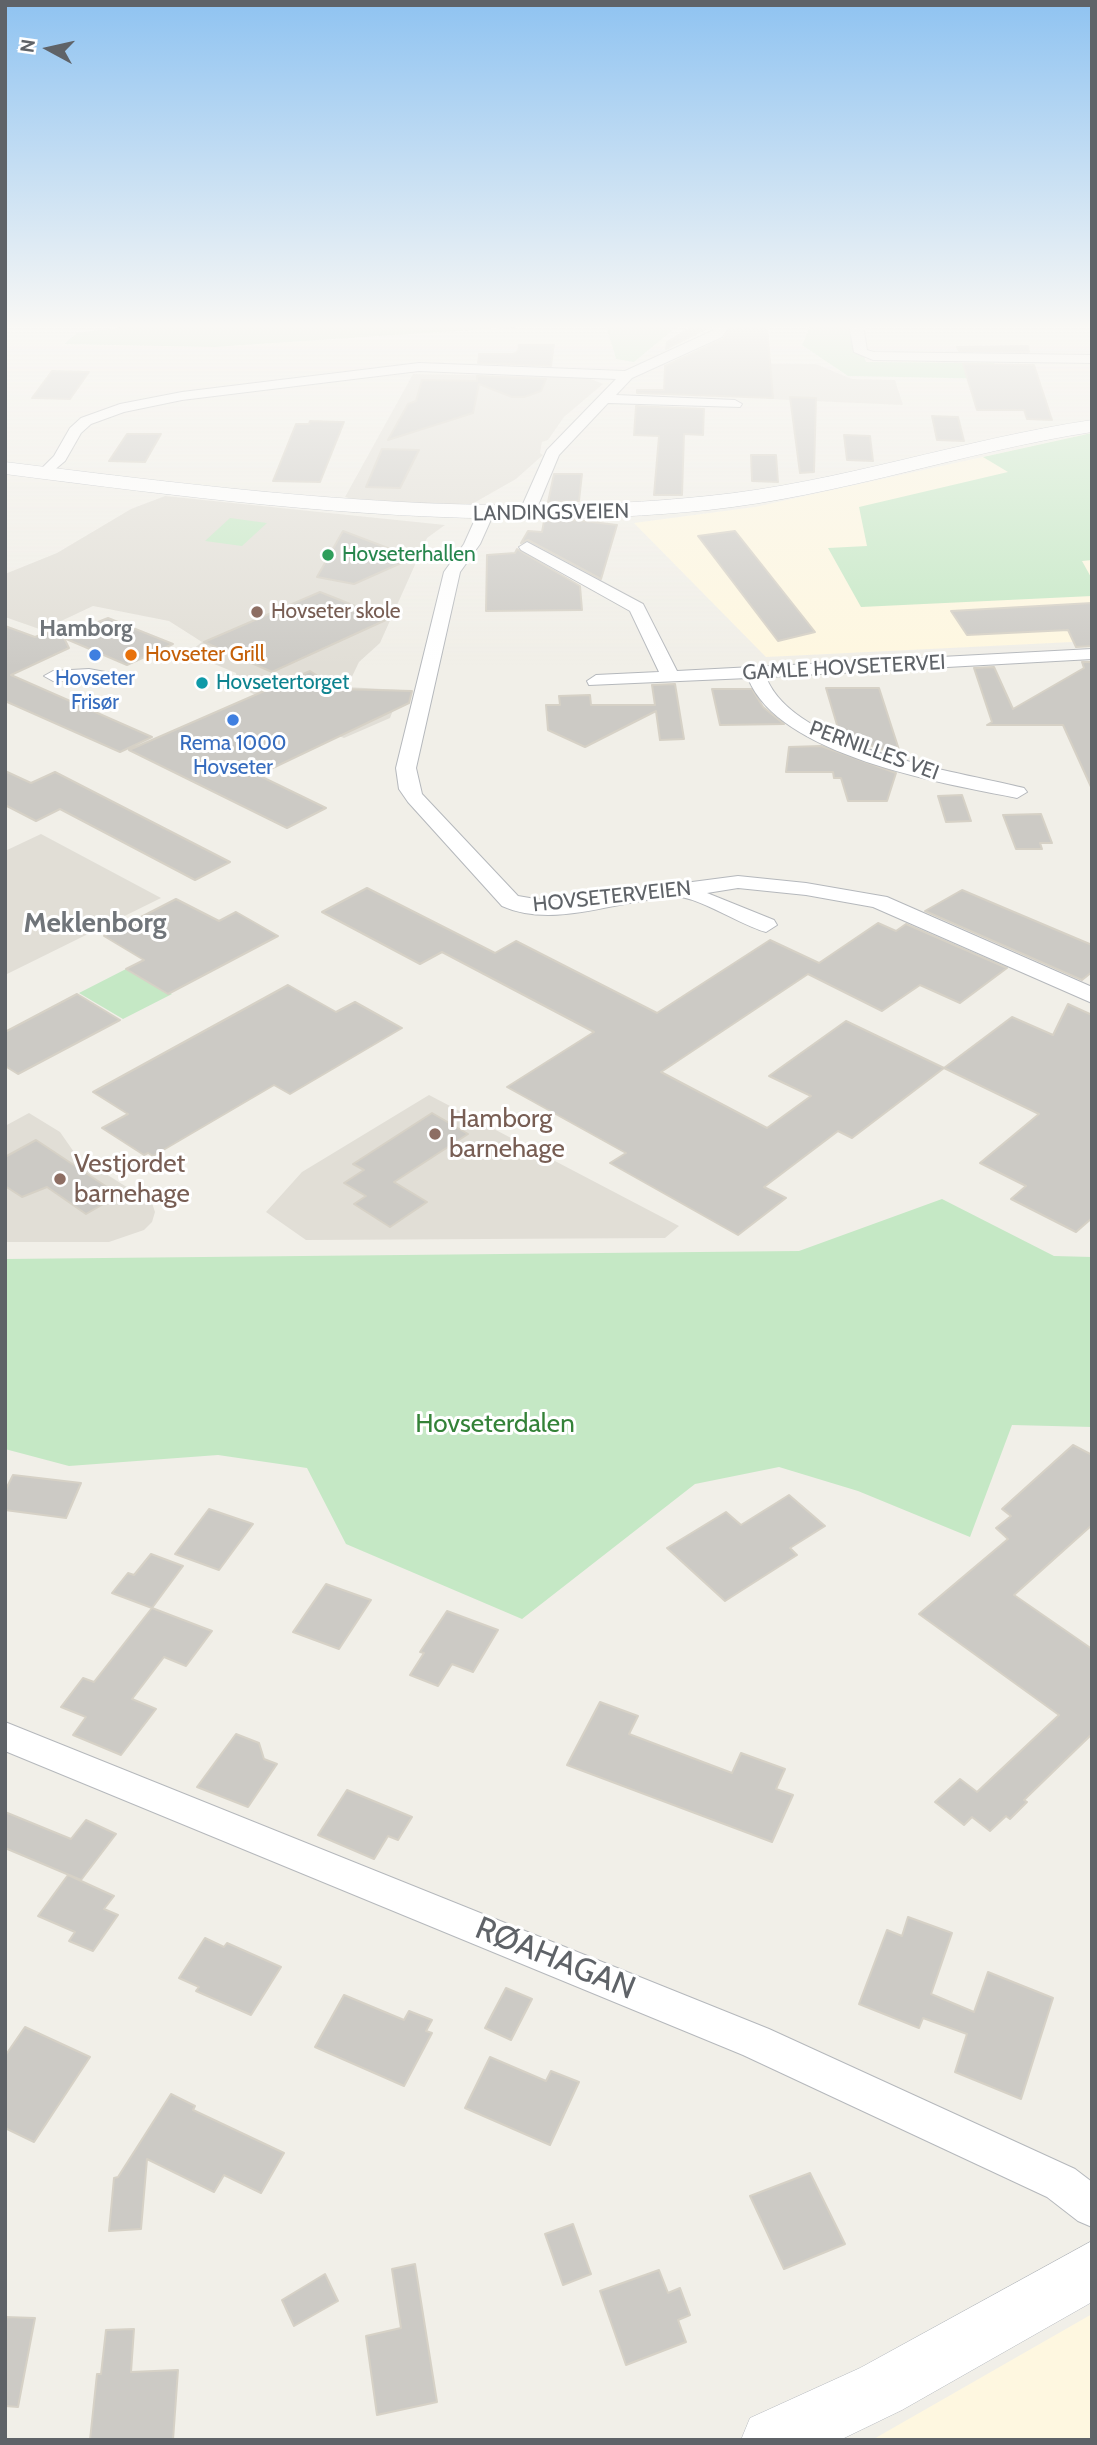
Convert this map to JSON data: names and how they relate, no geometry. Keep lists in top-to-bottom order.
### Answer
{
  "streets": {
    "street": [
      "LANDINGSVEIEN",
      "GAMLE HOVSETERVEI",
      "PERNILLES VEI",
      "HOVSETERVEIEN",
      "RØAHAGAN"
    ]
  },
  "crossings": [
    ["LANDINGSVEIEN", "HOVSETERVEIEN"],
    ["GAMLE HOVSETERVEI", "PERNILLES VEI"]
  ],
  "districts": ["Hamborg", "Meklenborg"],
  "parks": ["Hovseterdalen"],
  "places": [
    "Hovseterhallen",
    "Hovseter skole",
    "Hovseter Frisør",
    "Hovseter Grill",
    "Hovsetertorget",
    "Rema 1000 Hovseter",
    "Hamborg barnehage",
    "Vestjordet barnehage"
  ],
  "north": "left"
}
